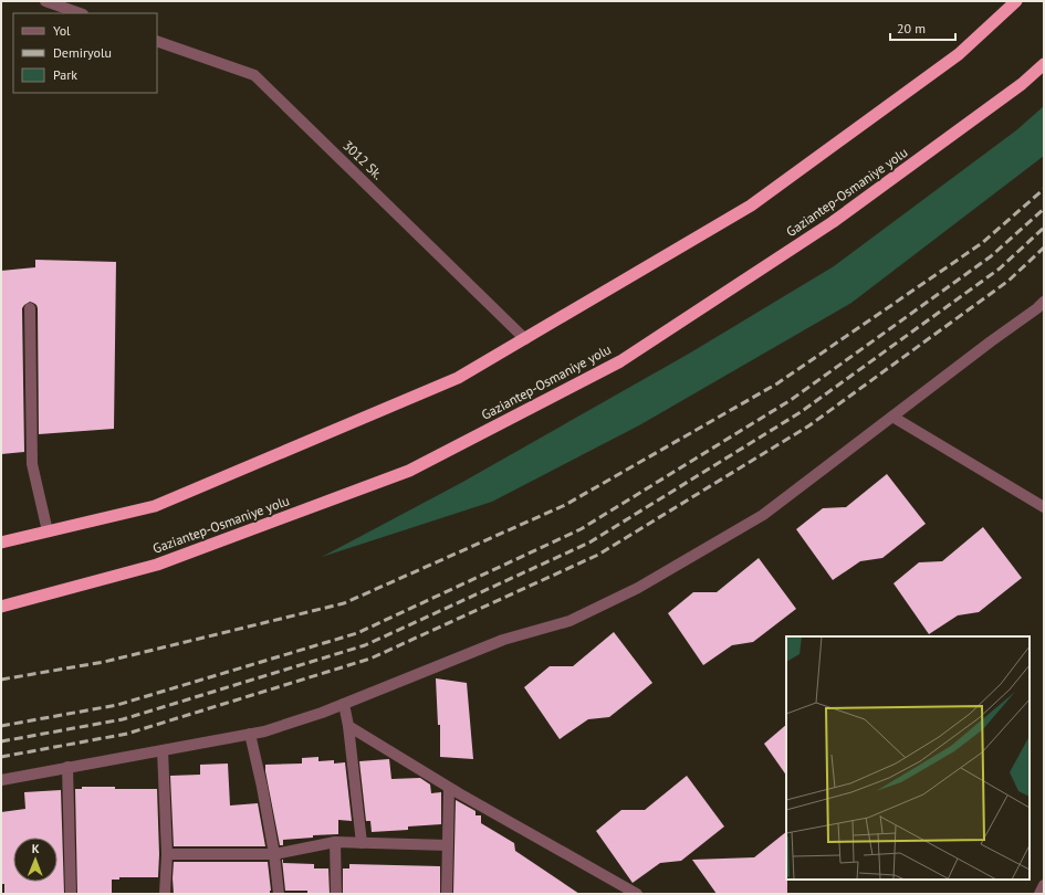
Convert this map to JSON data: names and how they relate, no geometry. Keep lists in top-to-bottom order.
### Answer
{
  "streets": {
    "highway": ["Gaziantep-Osmaniye yolu"],
    "street": ["3012 Sk."]
  },
  "legend": ["Yol", "Demiryolu", "Park"],
  "scale_bar": "20 m",
  "north": "top"
}
